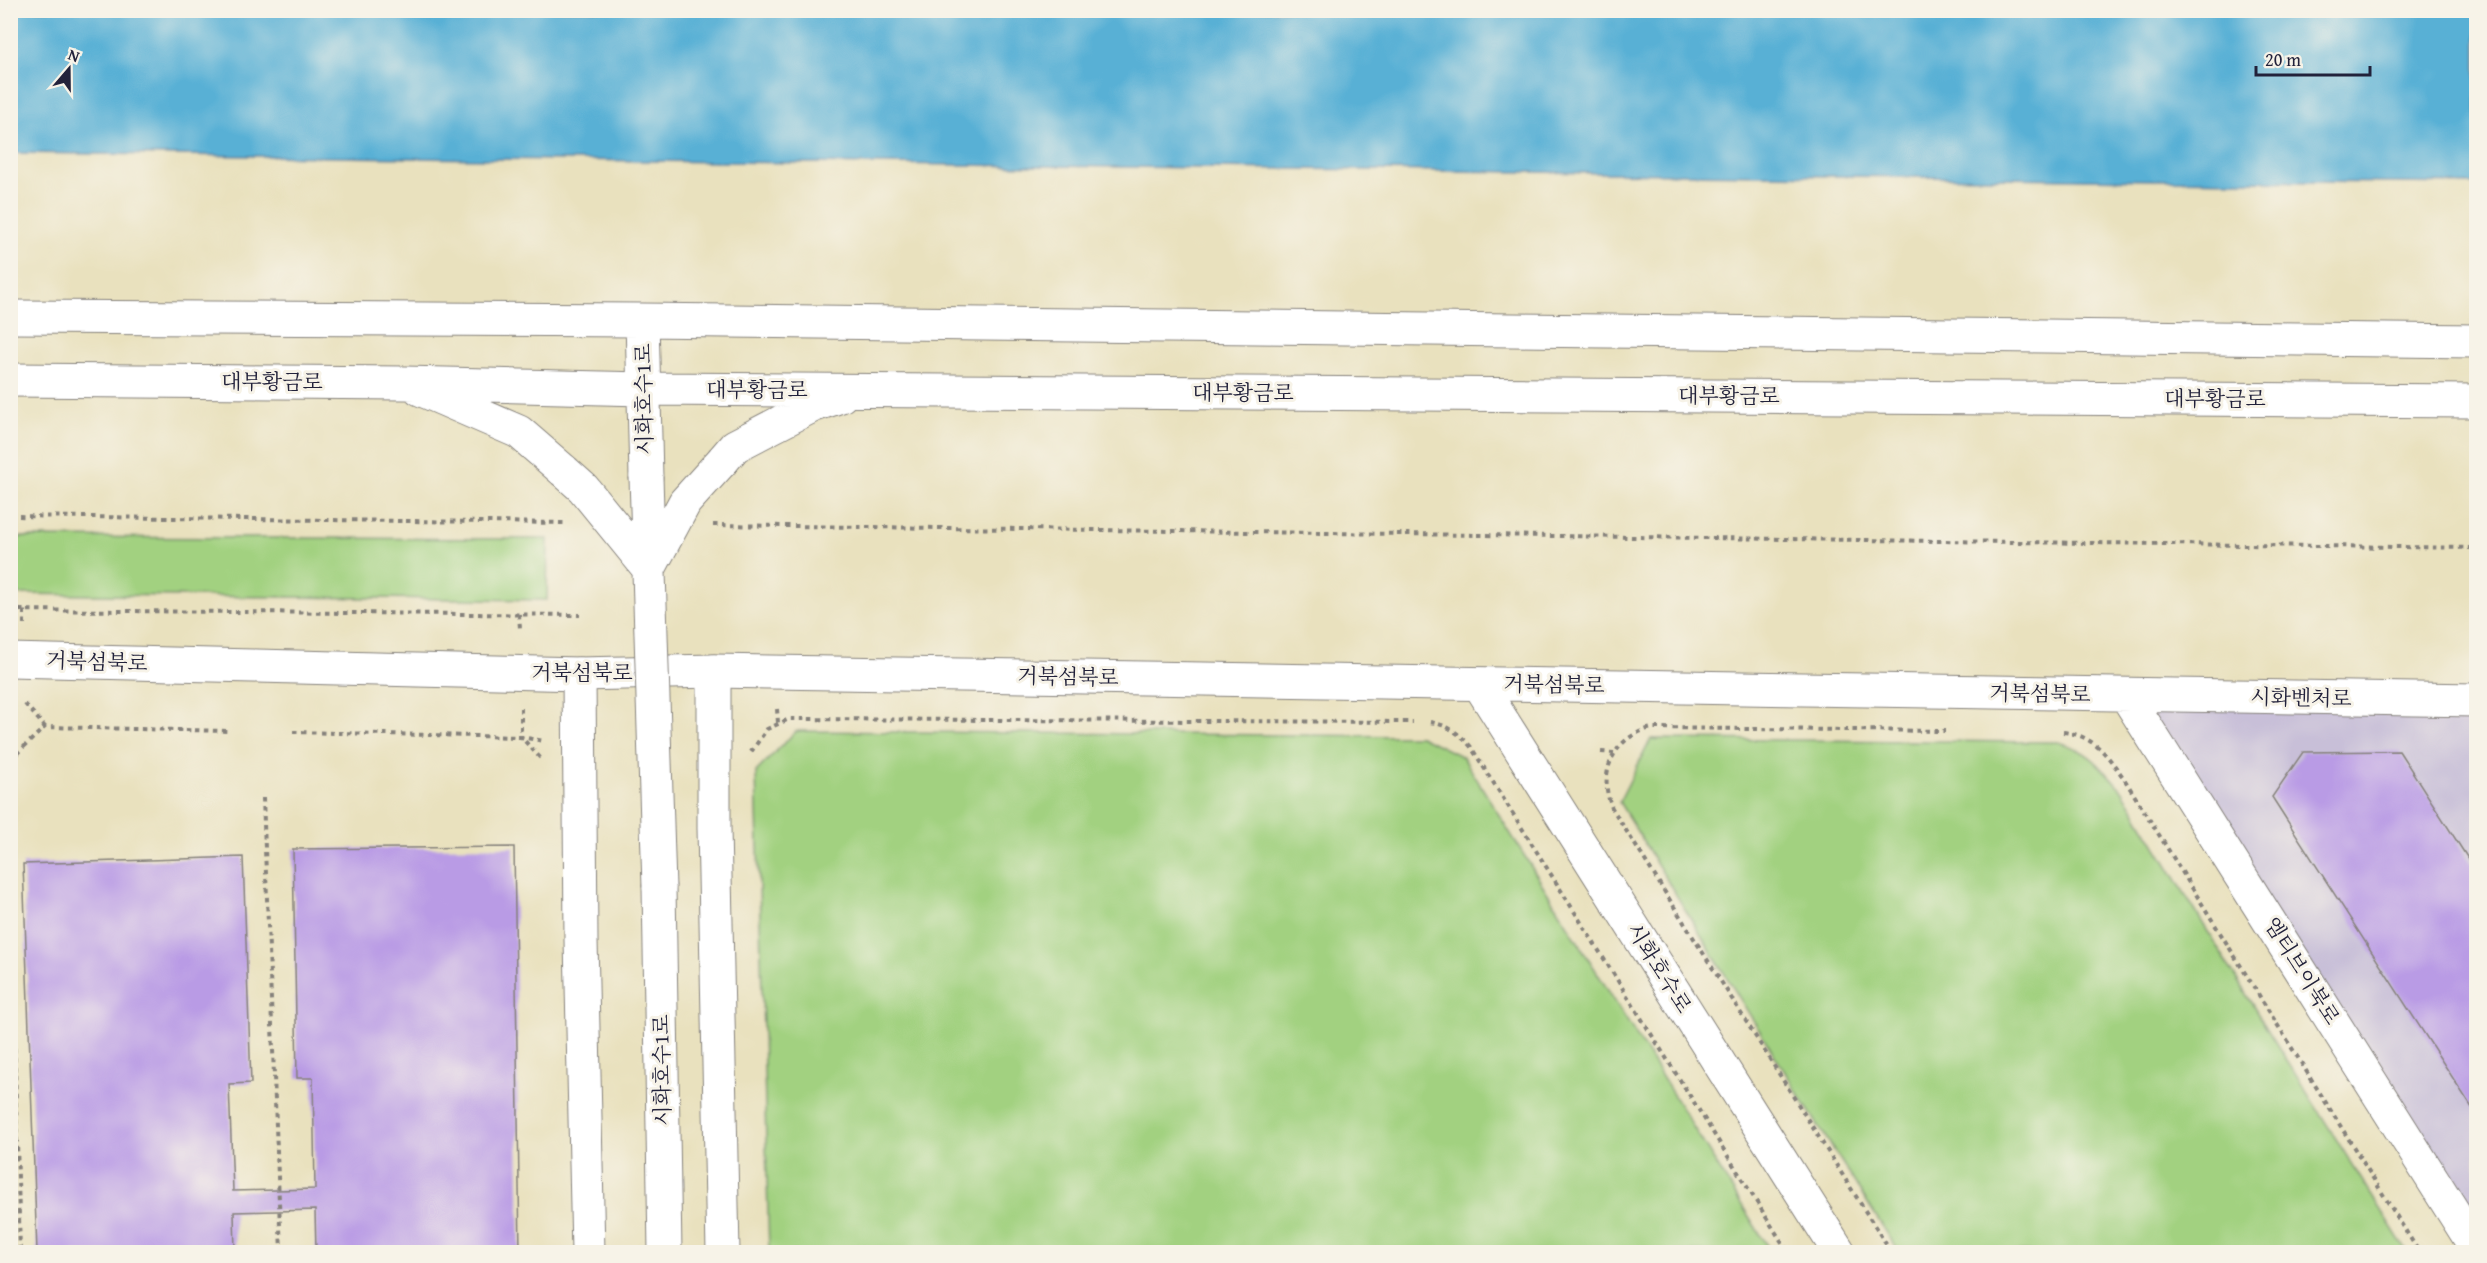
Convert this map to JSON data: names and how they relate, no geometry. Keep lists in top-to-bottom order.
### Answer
{
  "streets": {
    "main road": [
      "대부황금로",
      "시화호수1로",
      "거북섬북로",
      "시화벤처로",
      "시화호수로",
      "엠티브이북로"
    ]
  },
  "crossings": [
    ["대부황금로", "시화호수1로"],
    ["거북섬북로", "시화벤처로"],
    ["거북섬북로", "시화호수로"],
    ["거북섬북로", "엠티브이북로"],
    ["시화벤처로", "엠티브이북로"]
  ],
  "scale_bar": "20 m",
  "north": "top"
}
